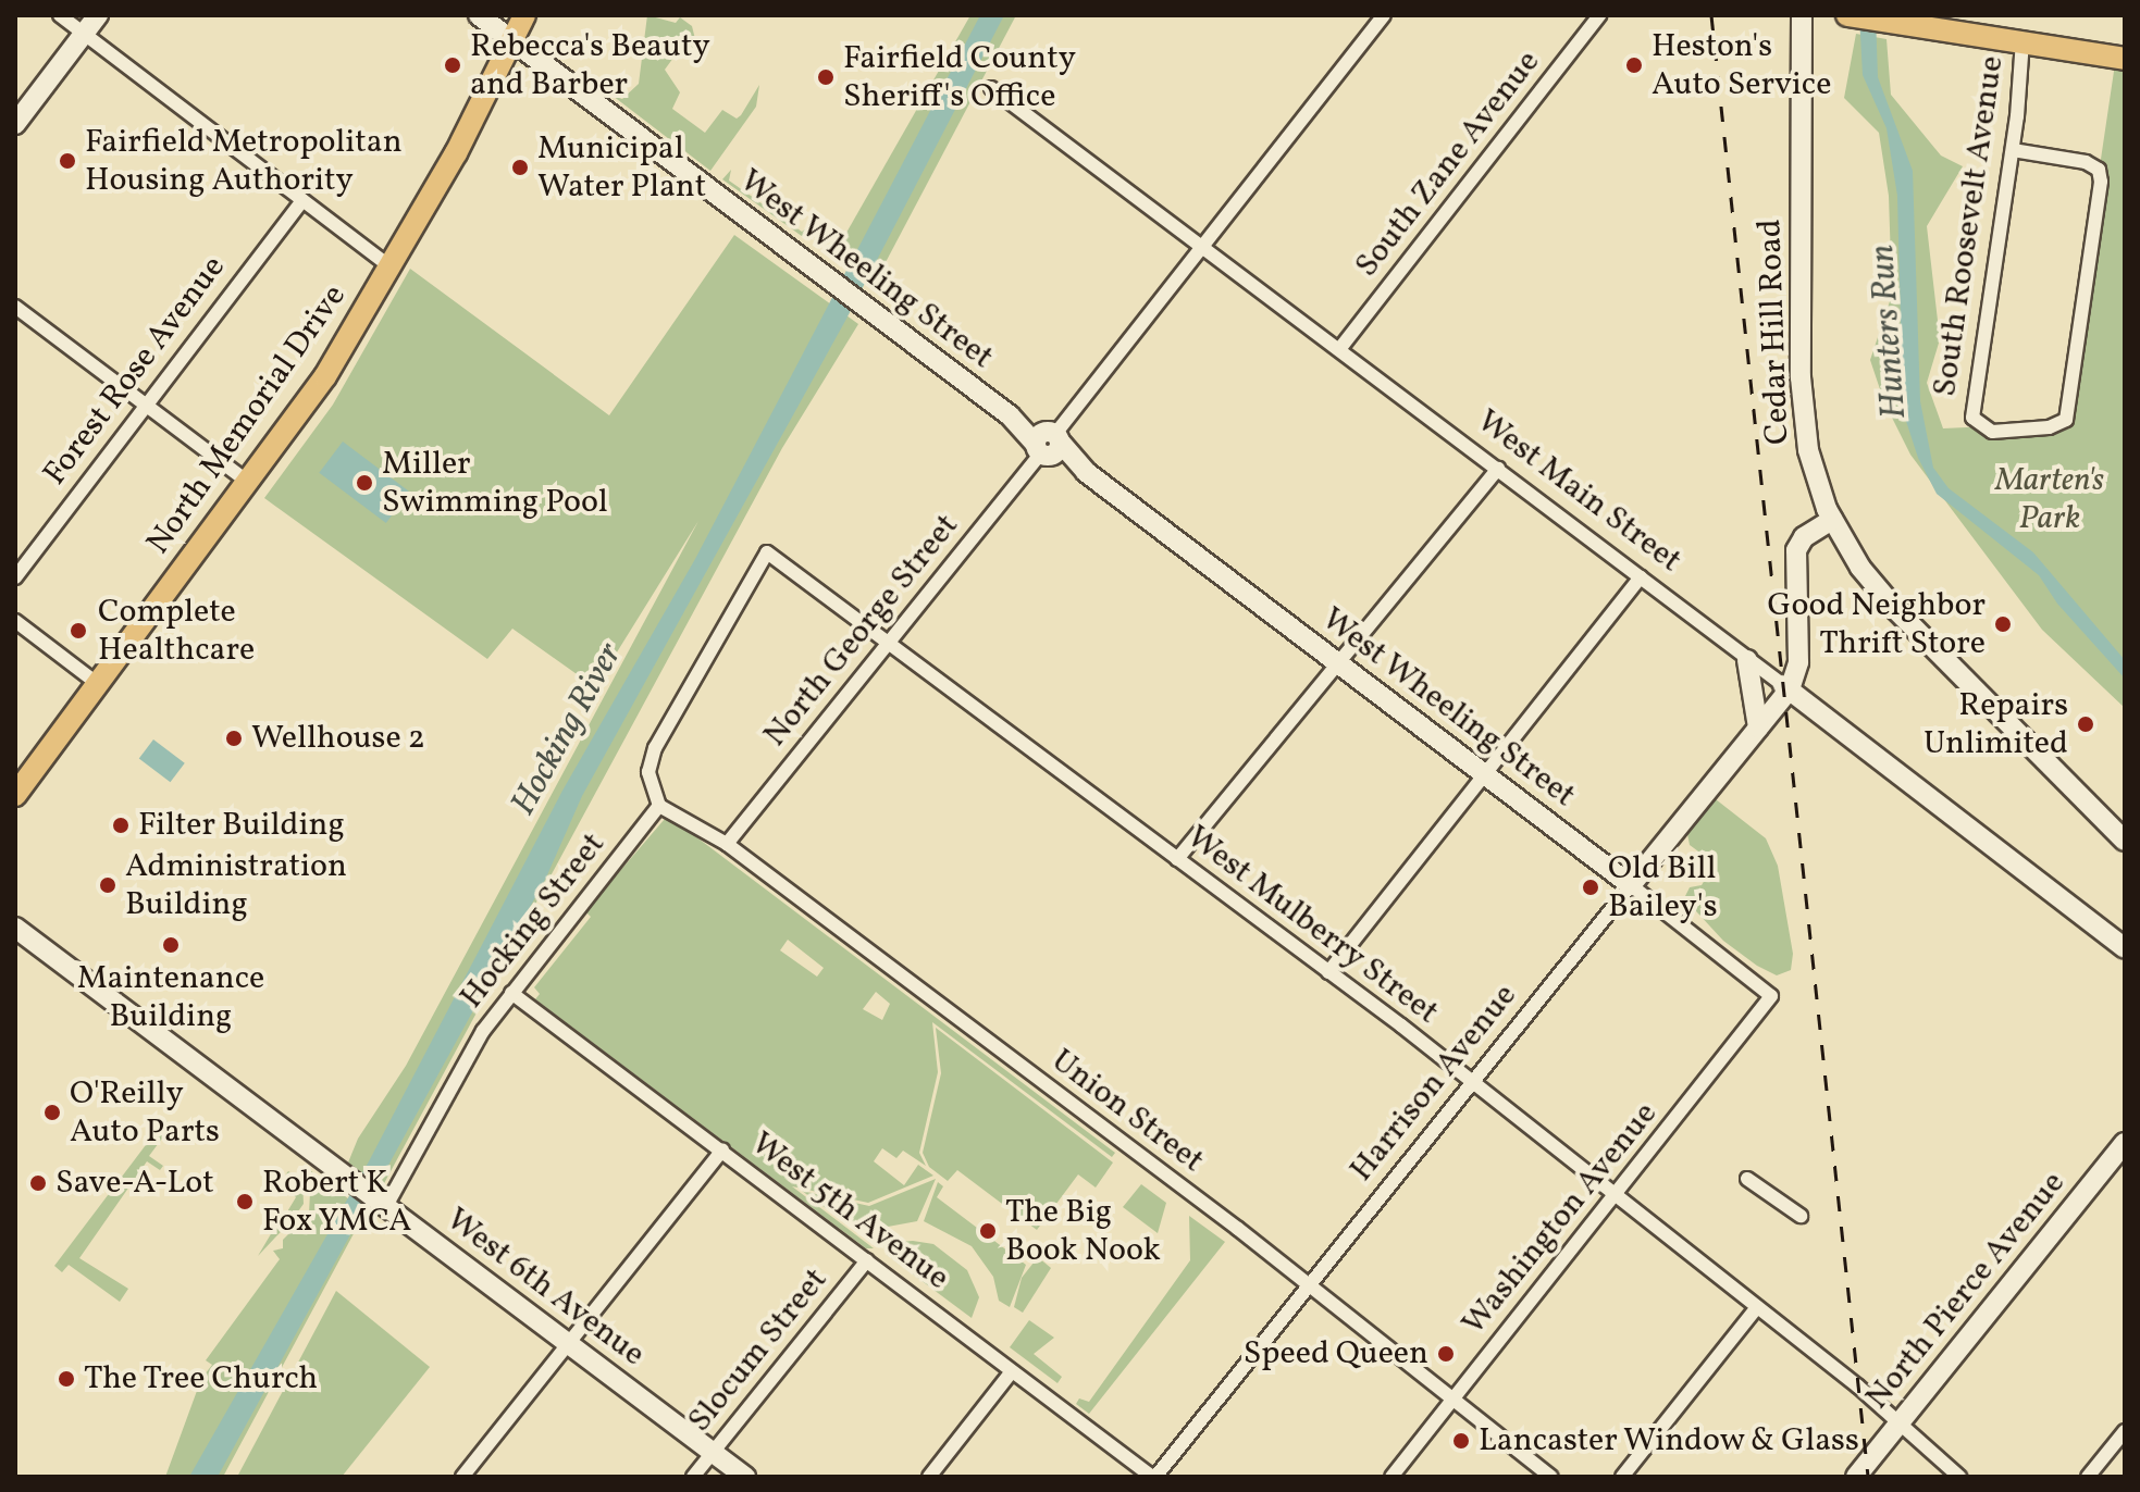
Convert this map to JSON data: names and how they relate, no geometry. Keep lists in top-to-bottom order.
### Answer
{
  "streets": {
    "main road": ["North Memorial Drive"],
    "street": [
      "South Zane Avenue",
      "South Roosevelt Avenue",
      "West Wheeling Street",
      "Cedar Hill Road",
      "Forest Rose Avenue",
      "West Main Street",
      "North George Street",
      "Hocking Street",
      "West Mulberry Street",
      "Harrison Avenue",
      "Union Street",
      "West 5th Avenue",
      "Washington Avenue",
      "West 6th Avenue",
      "North Pierce Avenue",
      "Slocum Street"
    ]
  },
  "crossings": [
    ["South Zane Avenue", "West Main Street"],
    ["West Wheeling Street", "North Memorial Drive"],
    ["West Wheeling Street", "North George Street"],
    ["West Wheeling Street", "Harrison Avenue"],
    ["West Wheeling Street", "Washington Avenue"],
    ["Cedar Hill Road", "Harrison Avenue"],
    ["West Main Street", "North George Street"],
    ["West Main Street", "Harrison Avenue"],
    ["North George Street", "West Mulberry Street"],
    ["North George Street", "Union Street"],
    ["Hocking Street", "West Mulberry Street"],
    ["Hocking Street", "Union Street"],
    ["Hocking Street", "West 5th Avenue"],
    ["Hocking Street", "West 6th Avenue"],
    ["West Mulberry Street", "Harrison Avenue"],
    ["West Mulberry Street", "Union Street"],
    ["West Mulberry Street", "Washington Avenue"],
    ["West Mulberry Street", "North Pierce Avenue"],
    ["Harrison Avenue", "Union Street"],
    ["Harrison Avenue", "West 5th Avenue"],
    ["Union Street", "Washington Avenue"],
    ["West 5th Avenue", "Slocum Street"],
    ["West 6th Avenue", "Slocum Street"]
  ],
  "water": ["Hunters Run", "Hocking River"],
  "parks": ["Marten's Park"],
  "places": [
    "Rebecca's Beauty and Barber",
    "Heston's Auto Service",
    "Fairfield County Sheriff's Office",
    "Fairfield Metropolitan Housing Authority",
    "Municipal Water Plant",
    "Miller Swimming Pool",
    "Good Neighbor Thrift Store",
    "Complete Healthcare",
    "Repairs Unlimited",
    "Wellhouse 2",
    "Filter Building",
    "Administration Building",
    "Old Bill Bailey's",
    "Maintenance Building",
    "O'Reilly Auto Parts",
    "Save-A-Lot",
    "Robert K Fox YMCA",
    "The Big Book Nook",
    "Speed Queen",
    "The Tree Church",
    "Lancaster Window & Glass"
  ]
}
